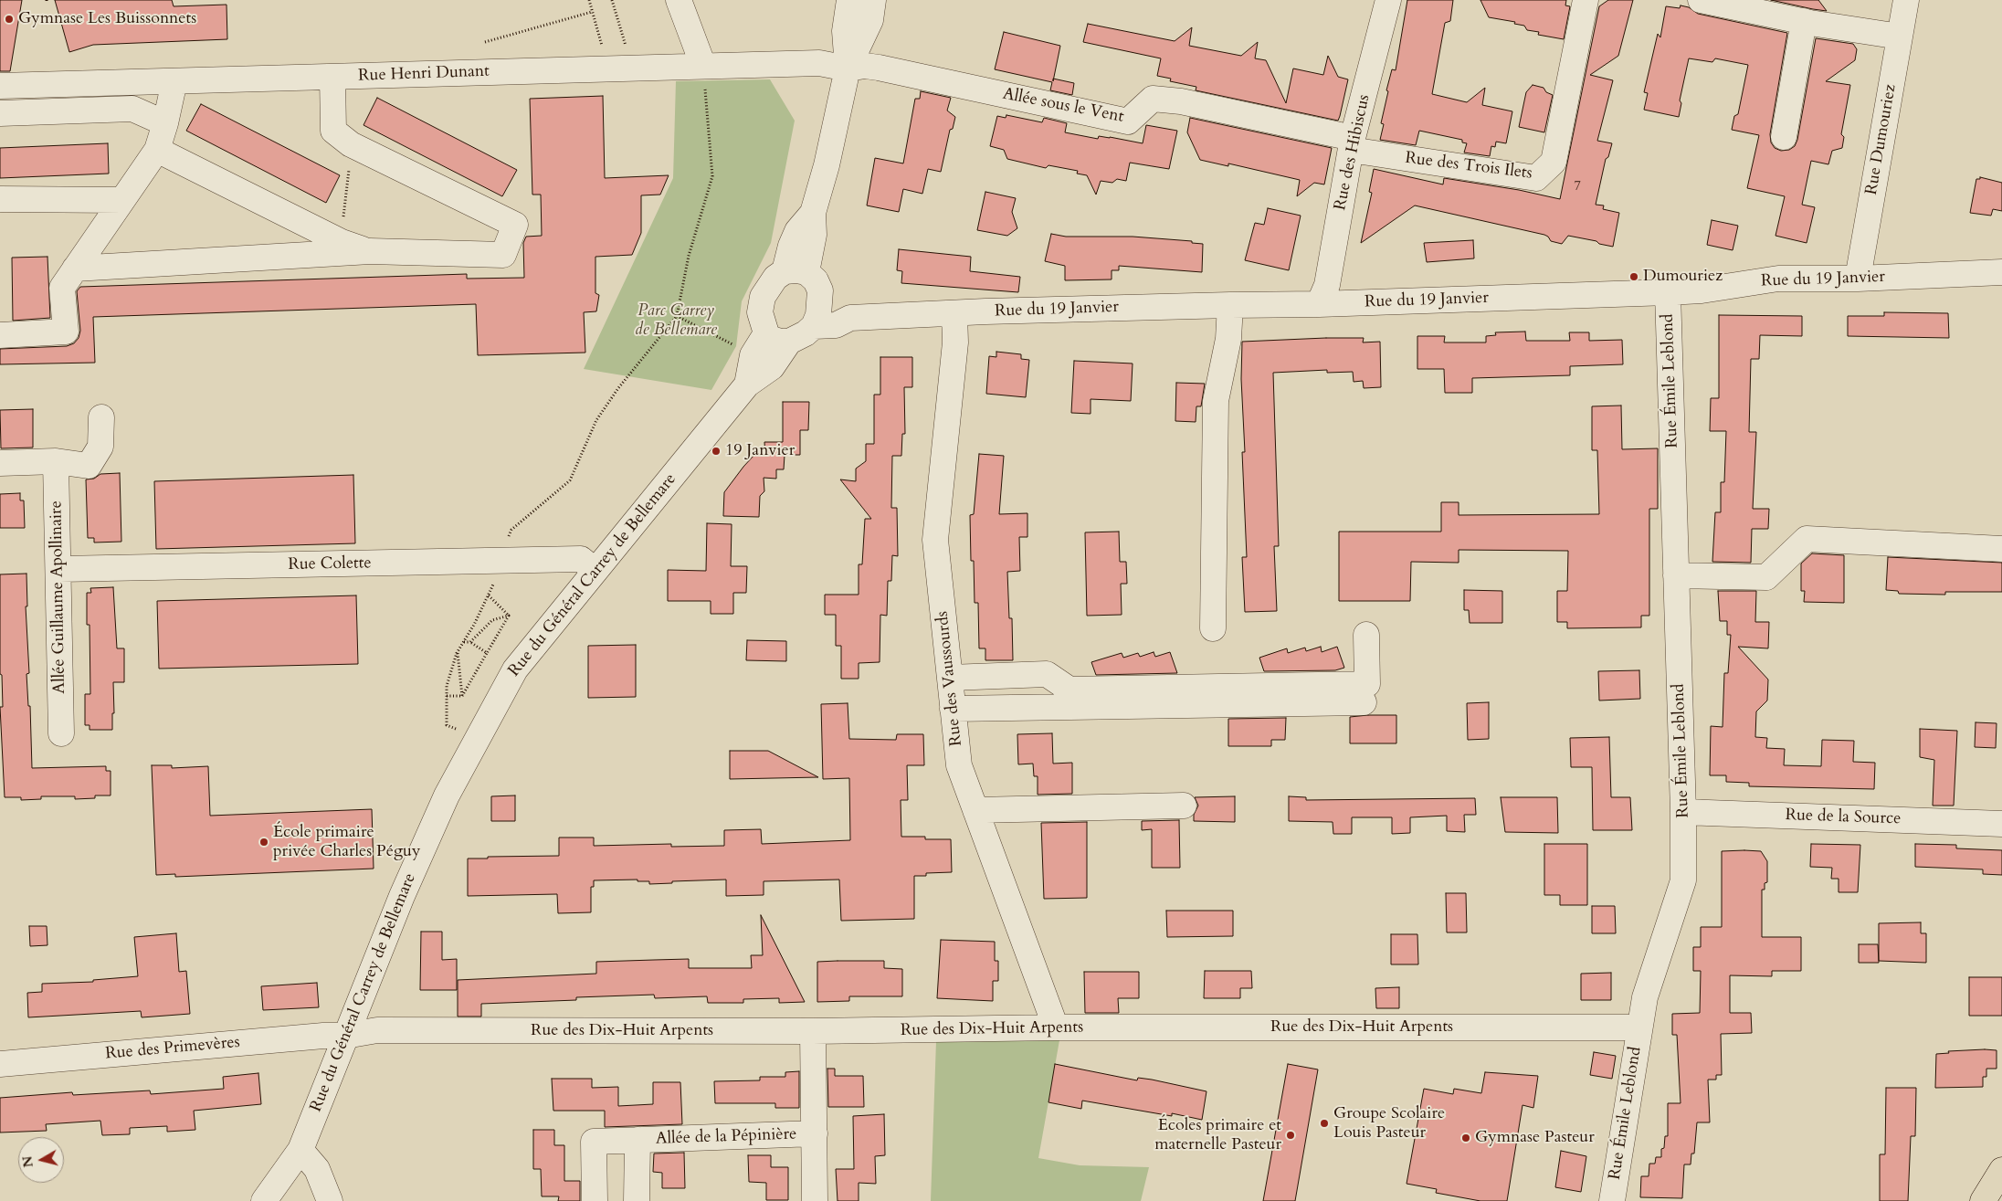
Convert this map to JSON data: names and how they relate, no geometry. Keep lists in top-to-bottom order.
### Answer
{
  "streets": {
    "street": [
      "Rue Henri Dunant",
      "Allée sous le Vent",
      "Rue Dumouriez",
      "Rue des Hibiscus",
      "Rue des Trois Ilets",
      "Rue du 19 Janvier",
      "Rue Émile Leblond",
      "Rue Colette",
      "Rue du Général Carrey de Bellemare",
      "Allée Guillaume Apollinaire",
      "Rue des Vaussourds",
      "Rue de la Source",
      "Rue des Dix-Huit Arpents",
      "Rue des Primevères",
      "Allée de la Pépinière"
    ]
  },
  "crossings": [
    ["Rue Henri Dunant", "Allée sous le Vent"],
    ["Allée sous le Vent", "Rue des Hibiscus"],
    ["Allée sous le Vent", "Rue des Trois Ilets"],
    ["Rue Dumouriez", "Rue du 19 Janvier"],
    ["Rue des Hibiscus", "Rue des Trois Ilets"],
    ["Rue des Hibiscus", "Rue du 19 Janvier"],
    ["Rue du 19 Janvier", "Rue Émile Leblond"],
    ["Rue du 19 Janvier", "Rue du Général Carrey de Bellemare"],
    ["Rue du 19 Janvier", "Rue des Vaussourds"],
    ["Rue Émile Leblond", "Rue de la Source"],
    ["Rue Émile Leblond", "Rue des Dix-Huit Arpents"],
    ["Rue Colette", "Rue du Général Carrey de Bellemare"],
    ["Rue Colette", "Allée Guillaume Apollinaire"],
    ["Rue du Général Carrey de Bellemare", "Rue des Dix-Huit Arpents"],
    ["Rue du Général Carrey de Bellemare", "Rue des Primevères"],
    ["Rue des Vaussourds", "Rue des Dix-Huit Arpents"],
    ["Rue des Dix-Huit Arpents", "Rue des Primevères"],
    ["Rue des Dix-Huit Arpents", "Allée de la Pépinière"]
  ],
  "parks": ["Parc Carrey de Bellemare"],
  "places": [
    "Gymnase Les Buissonnets",
    "Dumouriez",
    "19 Janvier",
    "École primaire privée Charles Péguy",
    "Groupe Scolaire Louis Pasteur",
    "Écoles primaire et maternelle Pasteur",
    "Gymnase Pasteur"
  ],
  "house_numbers": ["7"],
  "north": "left"
}
